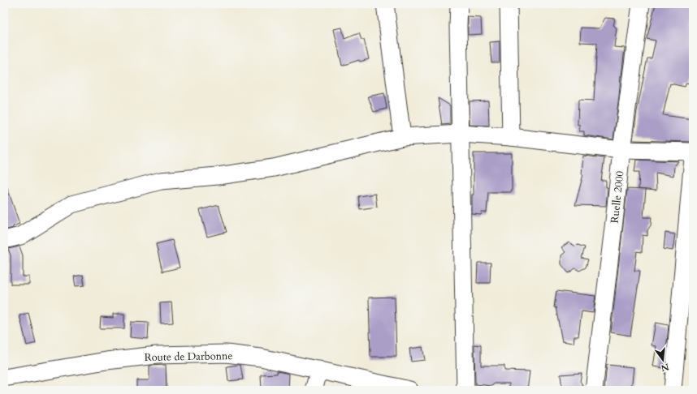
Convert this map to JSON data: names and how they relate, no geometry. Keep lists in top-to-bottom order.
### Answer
{
  "streets": {
    "street": ["Ruelle 2000", "Route de Darbonne"]
  },
  "north": "bottom"
}
